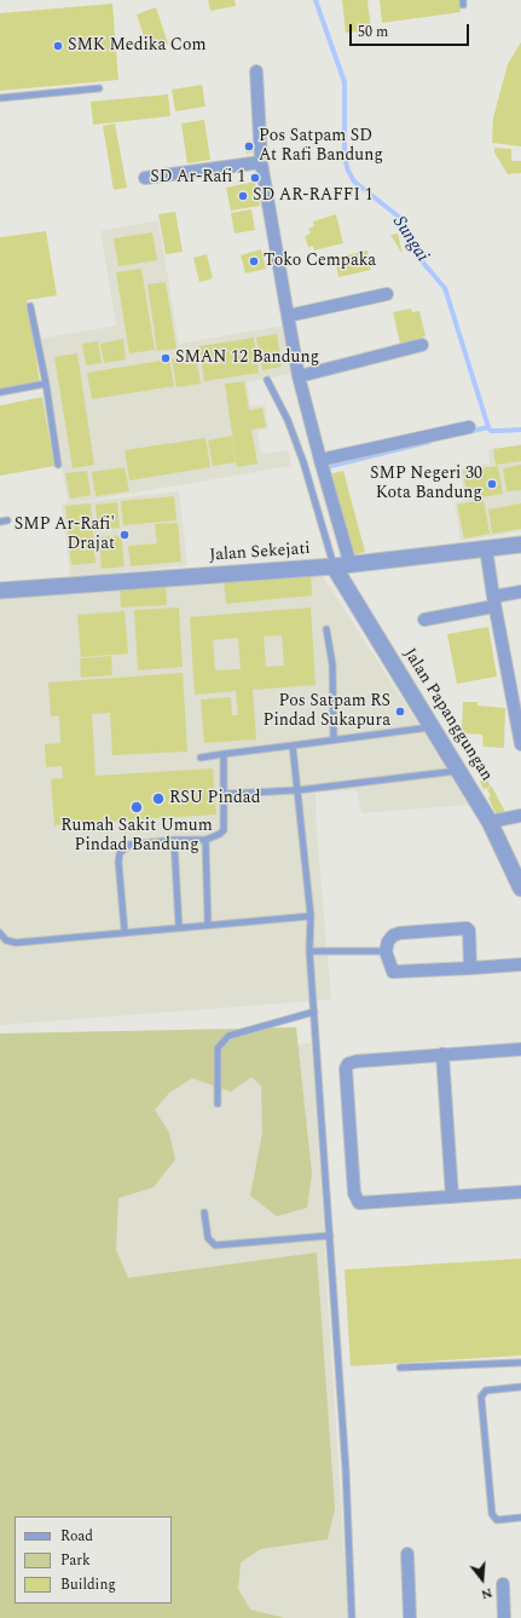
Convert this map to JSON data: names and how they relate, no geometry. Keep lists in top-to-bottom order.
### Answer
{
  "streets": {
    "street": ["Jalan Sekejati", "Jalan Papanggungan"]
  },
  "crossings": [
    ["Jalan Sekejati", "Jalan Papanggungan"]
  ],
  "water": ["Sungai"],
  "places": [
    "SMK Medika Com",
    "Pos Satpam SD At Rafi Bandung",
    "SD Ar-Rafi 1",
    "SD AR-RAFFI 1",
    "Toko Cempaka",
    "SMAN 12 Bandung",
    "SMP Negeri 30 Kota Bandung",
    "SMP Ar-Rafi' Drajat",
    "Pos Satpam RS Pindad Sukapura",
    "RSU Pindad",
    "Rumah Sakit Umum Pindad Bandung"
  ],
  "legend": ["Road", "Park", "Building"],
  "scale_bar": "50 m",
  "north": "bottom"
}
